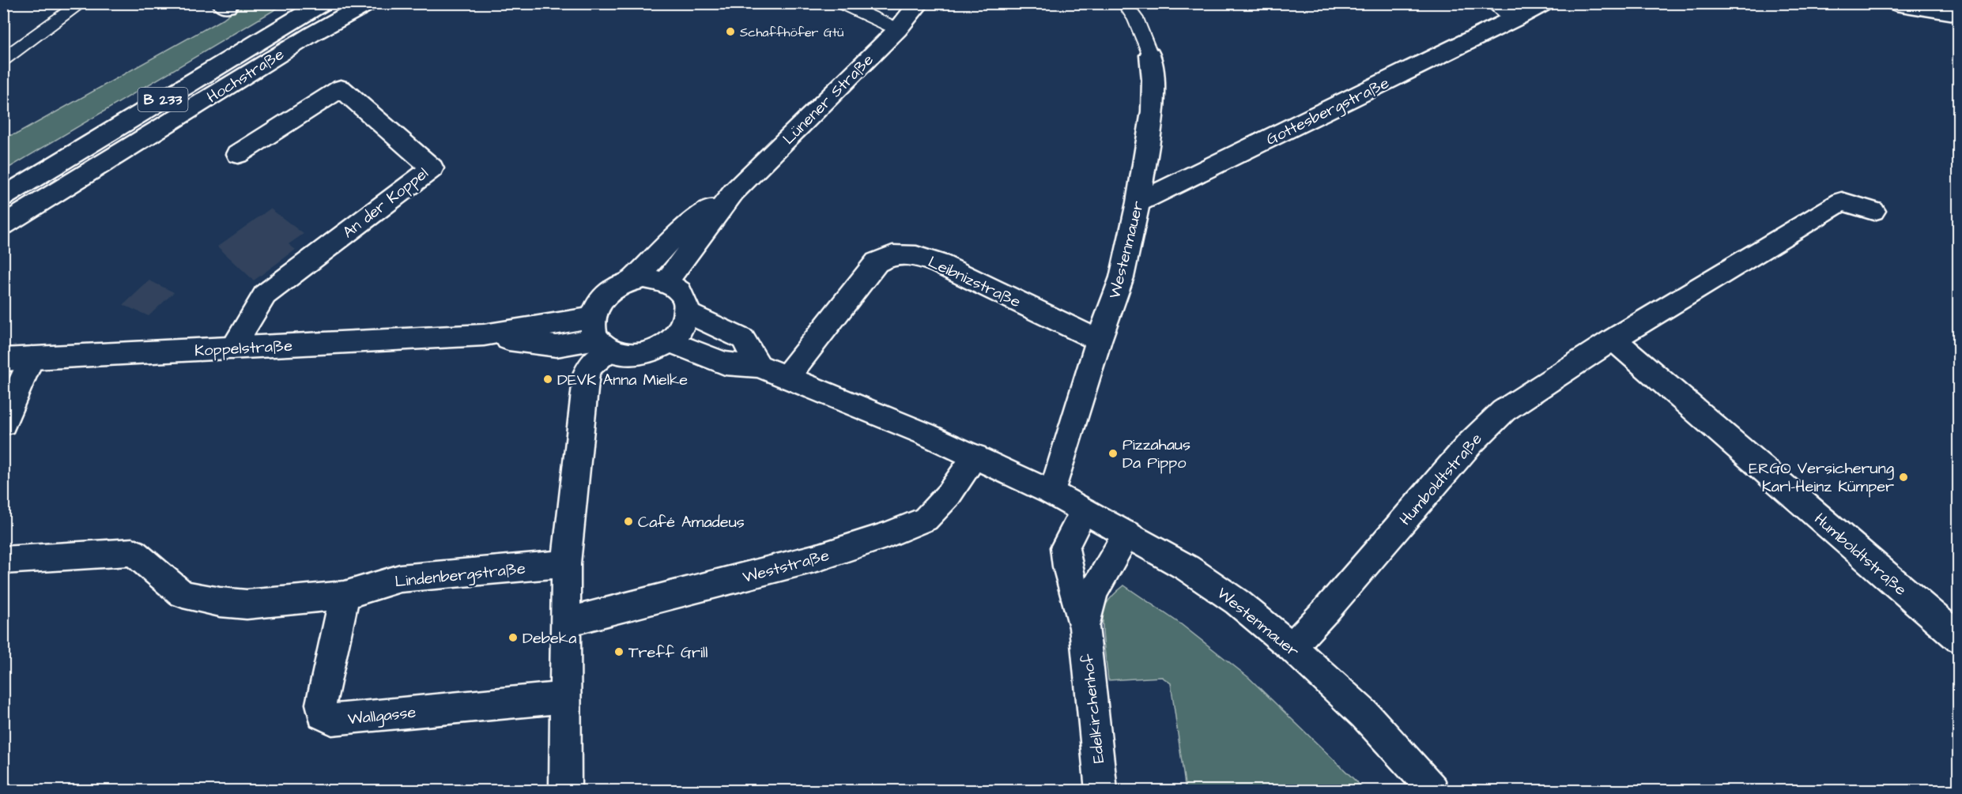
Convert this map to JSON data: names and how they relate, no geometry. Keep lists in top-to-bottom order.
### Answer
{
  "streets": {
    "street": [
      "Hochstraße",
      "Lünener Straße",
      "B 233",
      "Gottesbergstraße",
      "An der Koppel",
      "Westenmauer",
      "Leibnizstraße",
      "Koppelstraße",
      "Humboldtstraße",
      "Weststraße",
      "Lindenbergstraße",
      "Edelkirchenhof",
      "Wallgasse"
    ]
  },
  "crossings": [
    ["Lünener Straße", "Westenmauer"],
    ["Lünener Straße", "Koppelstraße"],
    ["Gottesbergstraße", "Westenmauer"],
    ["An der Koppel", "Koppelstraße"],
    ["Westenmauer", "Leibnizstraße"],
    ["Westenmauer", "Koppelstraße"],
    ["Westenmauer", "Humboldtstraße"],
    ["Westenmauer", "Weststraße"],
    ["Westenmauer", "Edelkirchenhof"],
    ["Lindenbergstraße", "Wallgasse"]
  ],
  "places": [
    "Schaffhöfer Gtü",
    "DEVK Anna Mielke",
    "Pizzahaus Da Pippo",
    "ERGO Versicherung Karl-Heinz Kümper",
    "Café Amadeus",
    "Debeka",
    "Treff Grill"
  ]
}
